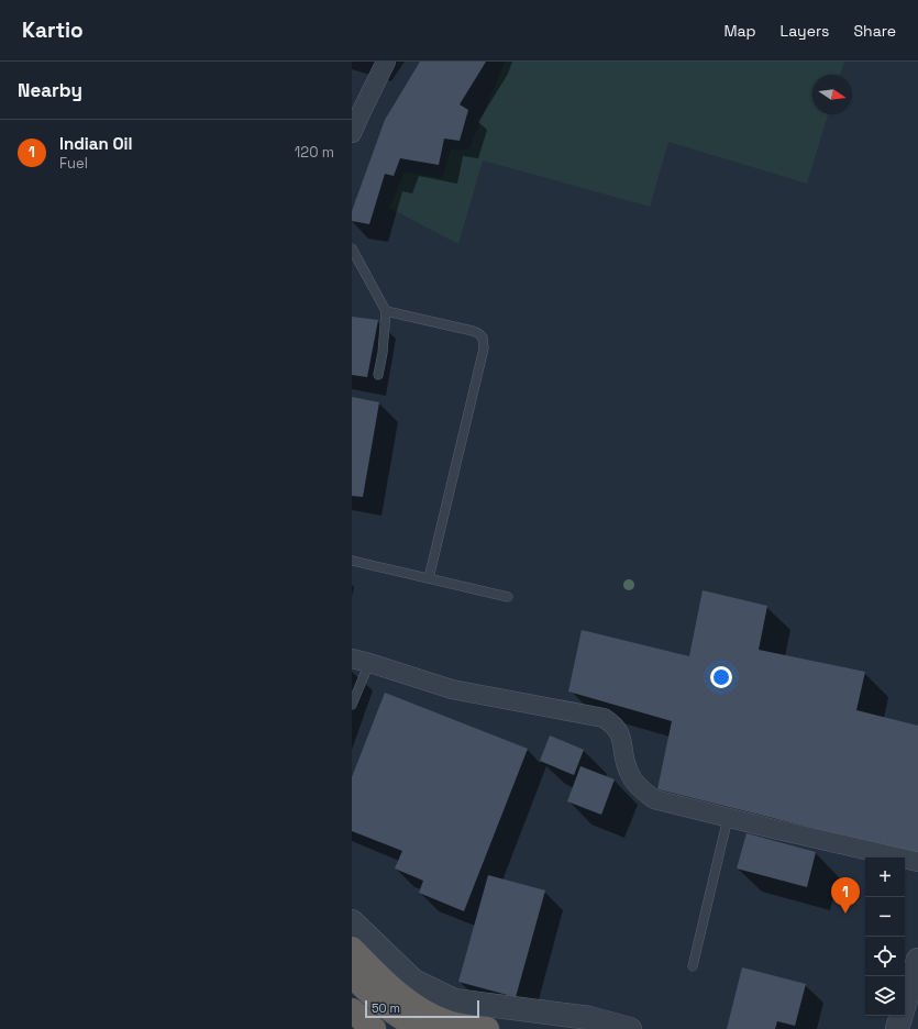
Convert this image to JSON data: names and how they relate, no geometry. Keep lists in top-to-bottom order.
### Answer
{
  "scale_bar": "50 m",
  "north": "right",
  "page": {
    "header": "Kartio",
    "nav": ["Map", "Layers", "Share"],
    "heading": "Nearby",
    "list": [
      {
        "mark": "1",
        "name": "Indian Oil",
        "note": "Fuel",
        "value": "120 m"
      }
    ],
    "map_buttons": ["+", "−"],
    "pins": "1",
    "scale": "50 m"
  }
}
